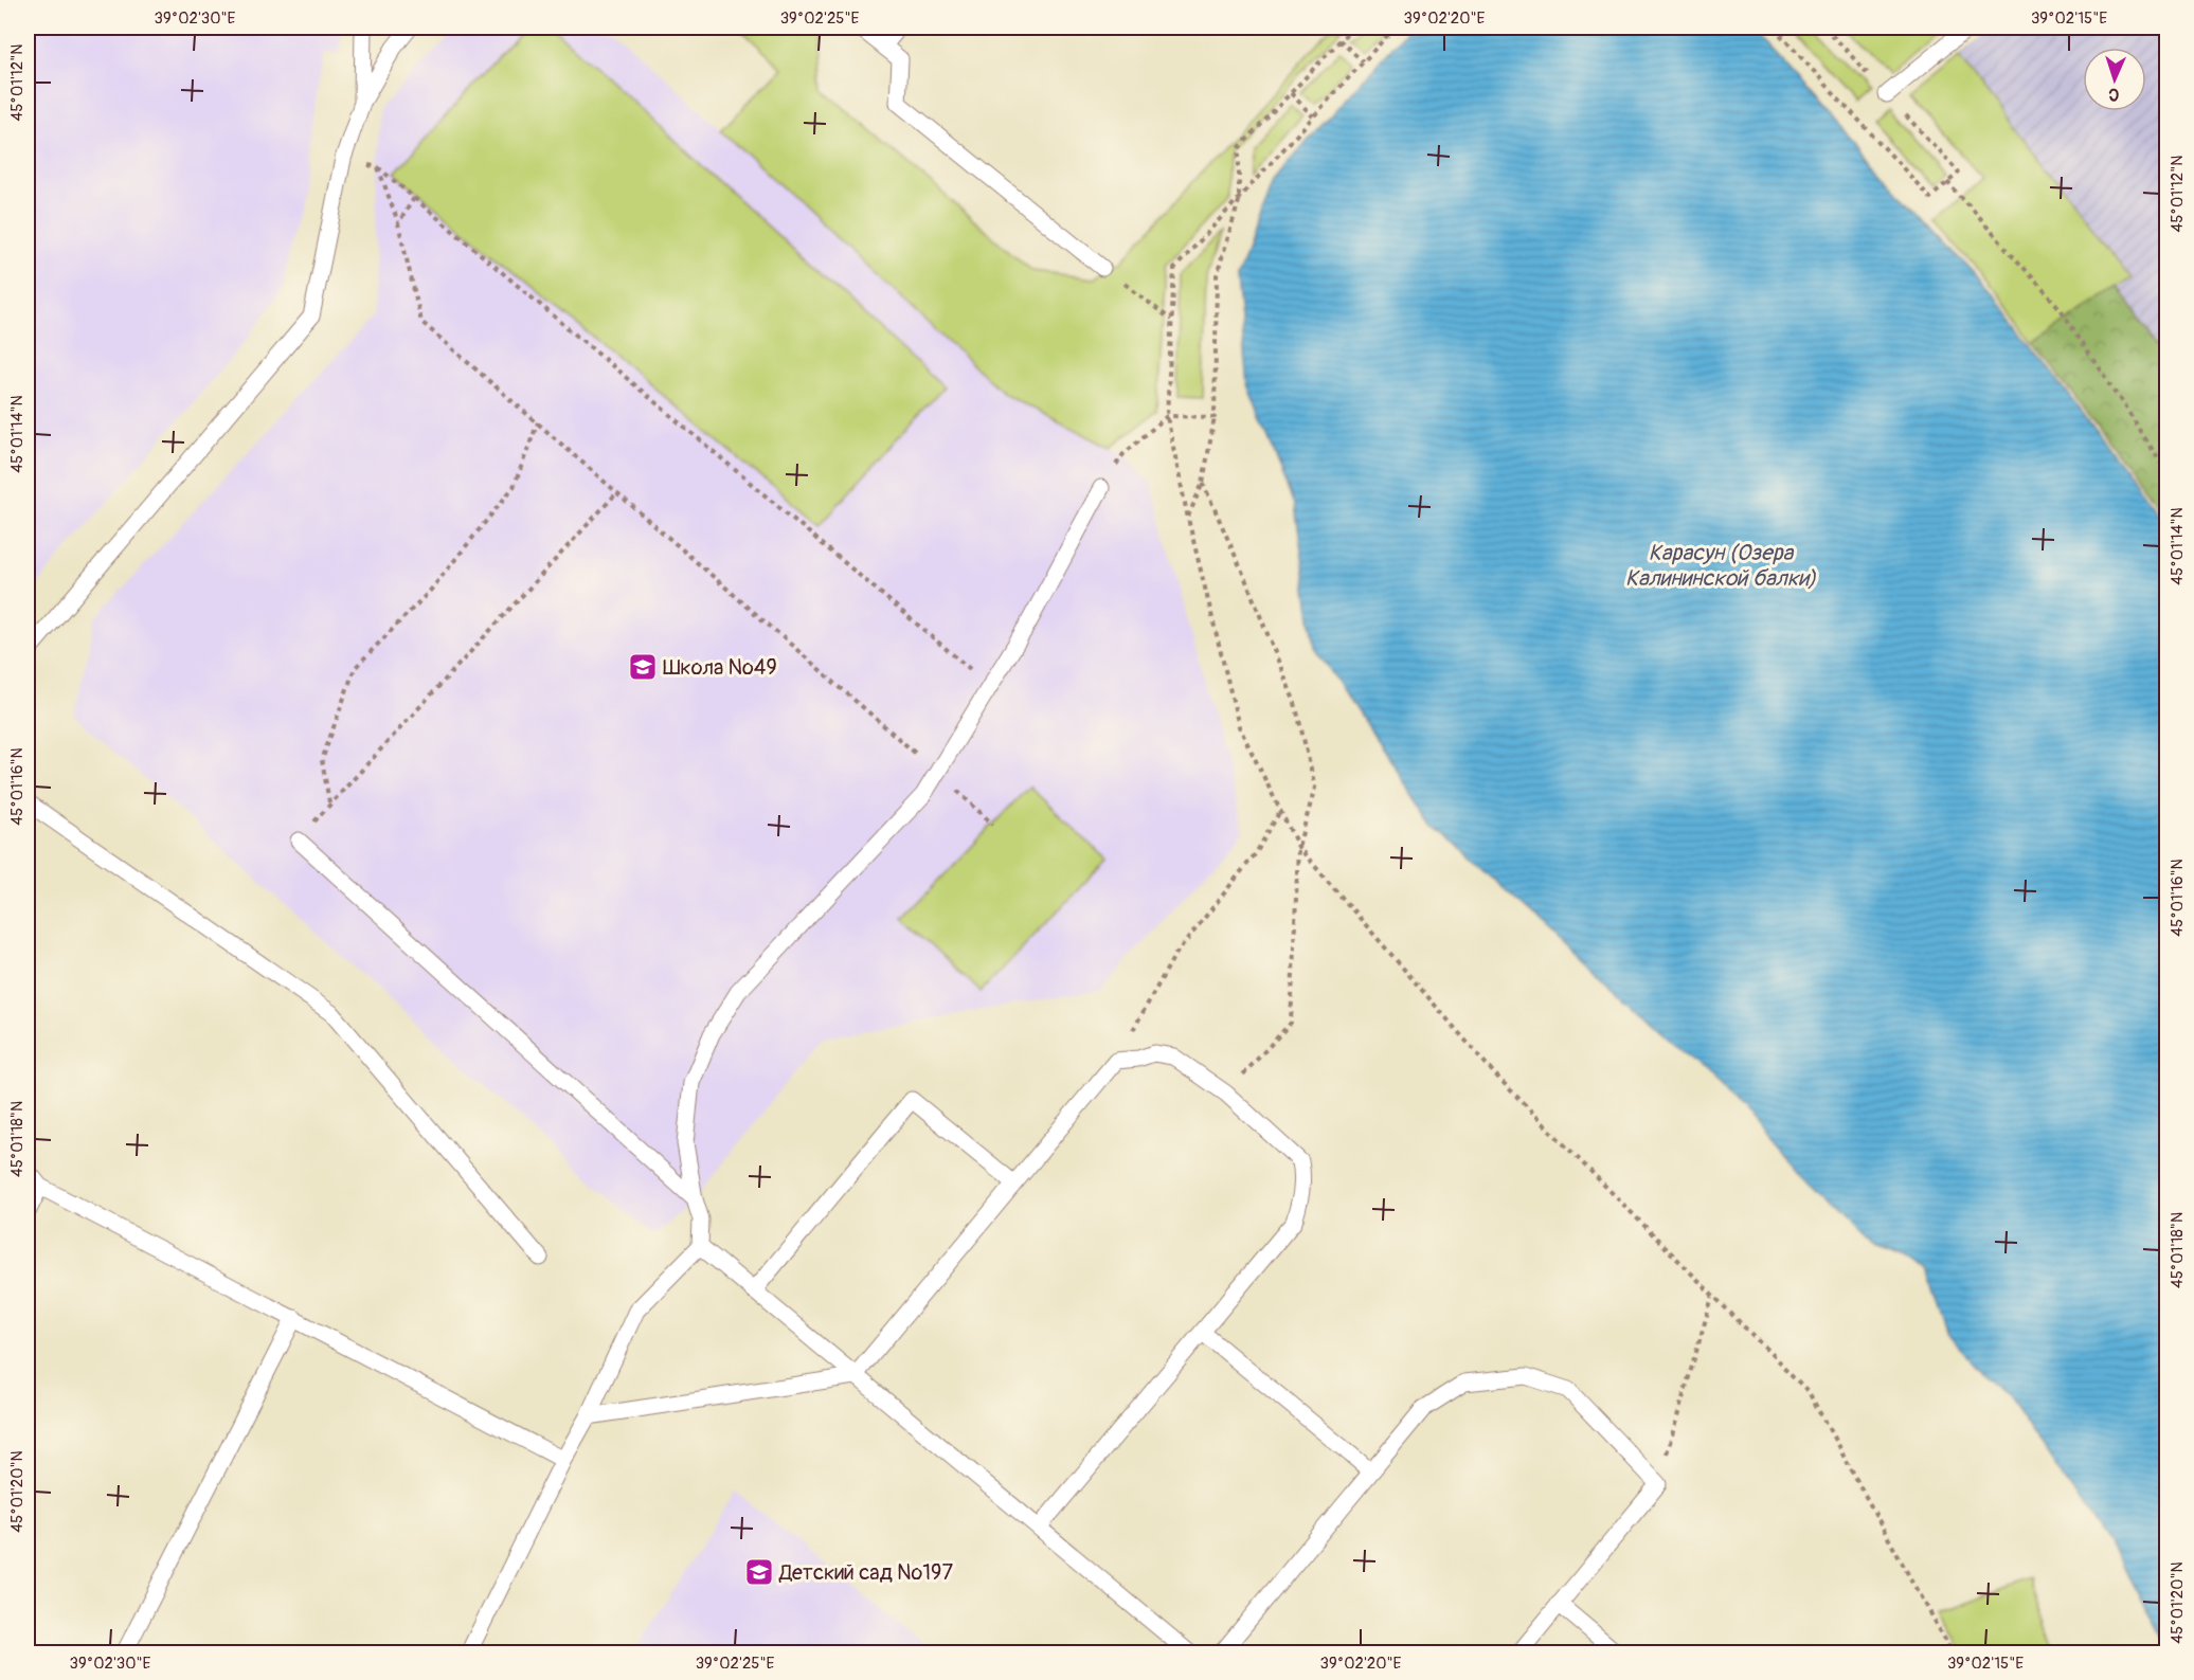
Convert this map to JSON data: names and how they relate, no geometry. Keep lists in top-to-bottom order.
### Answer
{
  "water": ["Карасун (Озера Калининской балки)"],
  "places": {
    "school or university": ["Школа №49", "Детский сад №197"]
  },
  "north": "bottom",
  "coordinates": [
    "39°02'30\"E",
    "39°02'25\"E",
    "39°02'20\"E",
    "39°02'15\"E",
    "45°01'12\"N",
    "45°01'14\"N",
    "45°01'16\"N",
    "45°01'18\"N",
    "45°01'20\"N"
  ]
}
